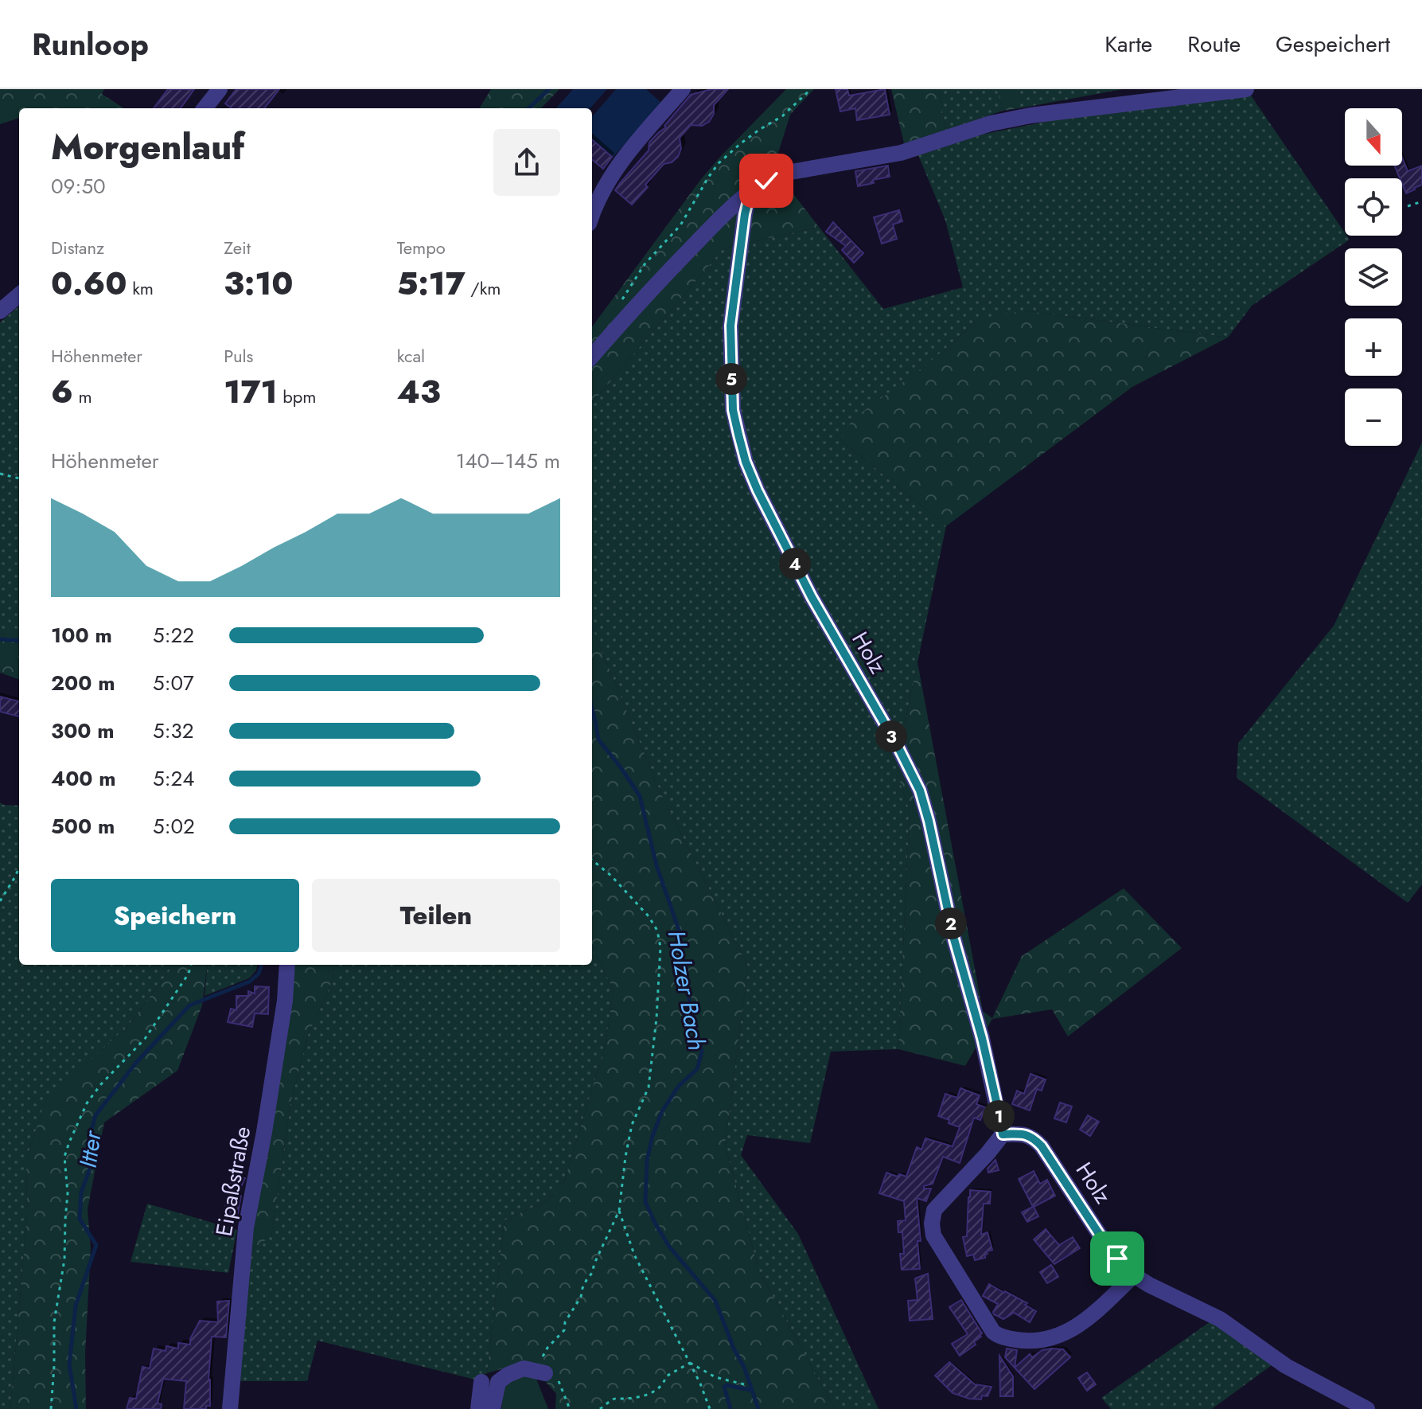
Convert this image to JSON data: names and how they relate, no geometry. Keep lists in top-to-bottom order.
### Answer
{
  "streets": {
    "street": ["Holz", "Eipaßstraße"]
  },
  "water": ["Holzer Bach", "Itter"],
  "north": "bottom",
  "page": {
    "header": "Runloop",
    "nav": ["Karte", "Route", "Gespeichert"],
    "map_buttons": ["+", "−"],
    "heading": ["Morgenlauf", "09:50"],
    "stats": [
      ["Distanz", "0.60 km"],
      ["Zeit", "3:10"],
      ["Tempo", "5:17 /km"],
      ["Höhenmeter", "6 m"],
      ["Puls", "171 bpm"],
      ["kcal", "43"]
    ],
    "pins": [
      "5",
      "4",
      "3",
      "2",
      "1"
    ],
    "chart": ["Höhenmeter", "140–145 m"],
    "list": [
      {
        "name": "100 m",
        "note": "5:22"
      },
      {
        "name": "200 m",
        "note": "5:07"
      },
      {
        "name": "300 m",
        "note": "5:32"
      },
      {
        "name": "400 m",
        "note": "5:24"
      },
      {
        "name": "500 m",
        "note": "5:02"
      }
    ],
    "buttons": ["Speichern", "Teilen"]
  }
}
